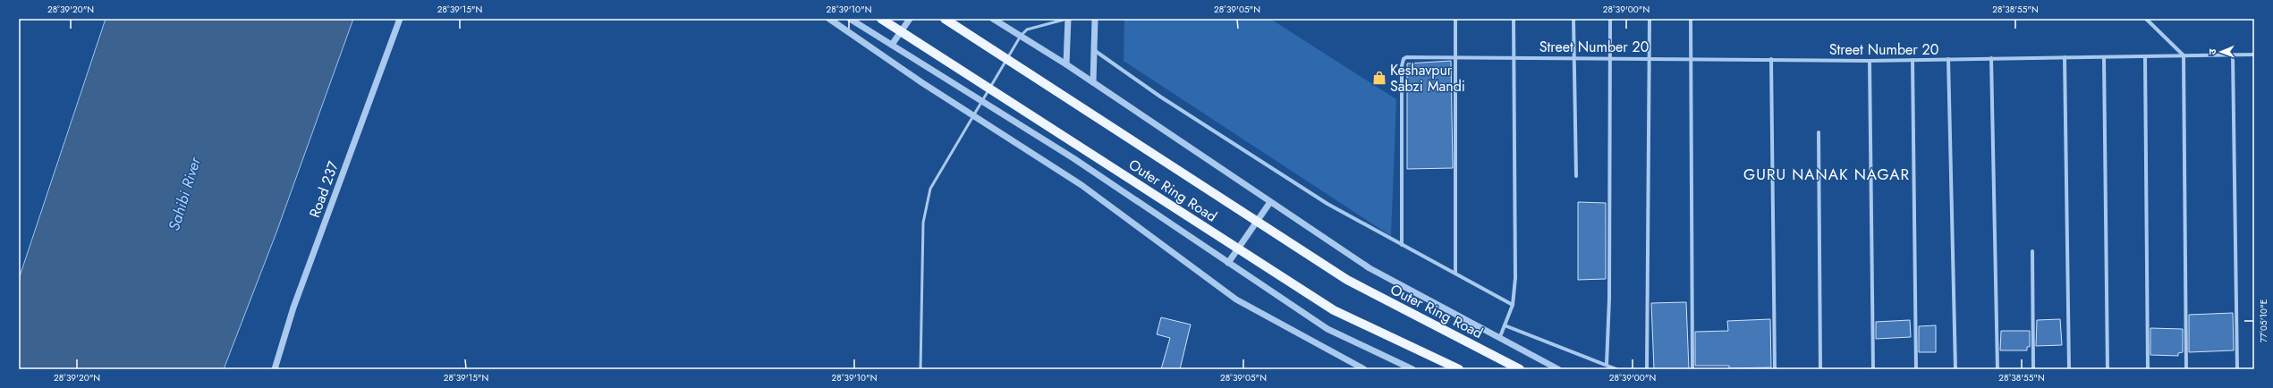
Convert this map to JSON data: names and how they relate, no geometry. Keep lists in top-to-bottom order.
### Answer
{
  "streets": {
    "main road": ["Outer Ring Road"],
    "street": ["Street Number 20", "Road 237"]
  },
  "districts": ["GURU NANAK NAGAR"],
  "water": ["Sahibi River"],
  "places": {
    "shop": ["Keshavpur Sabzi Mandi"]
  },
  "north": "left",
  "coordinates": [
    "28°39'20\"N",
    "28°39'15\"N",
    "28°39'10\"N",
    "28°39'05\"N",
    "28°39'00\"N",
    "28°38'55\"N",
    "77°05'10\"E"
  ]
}
